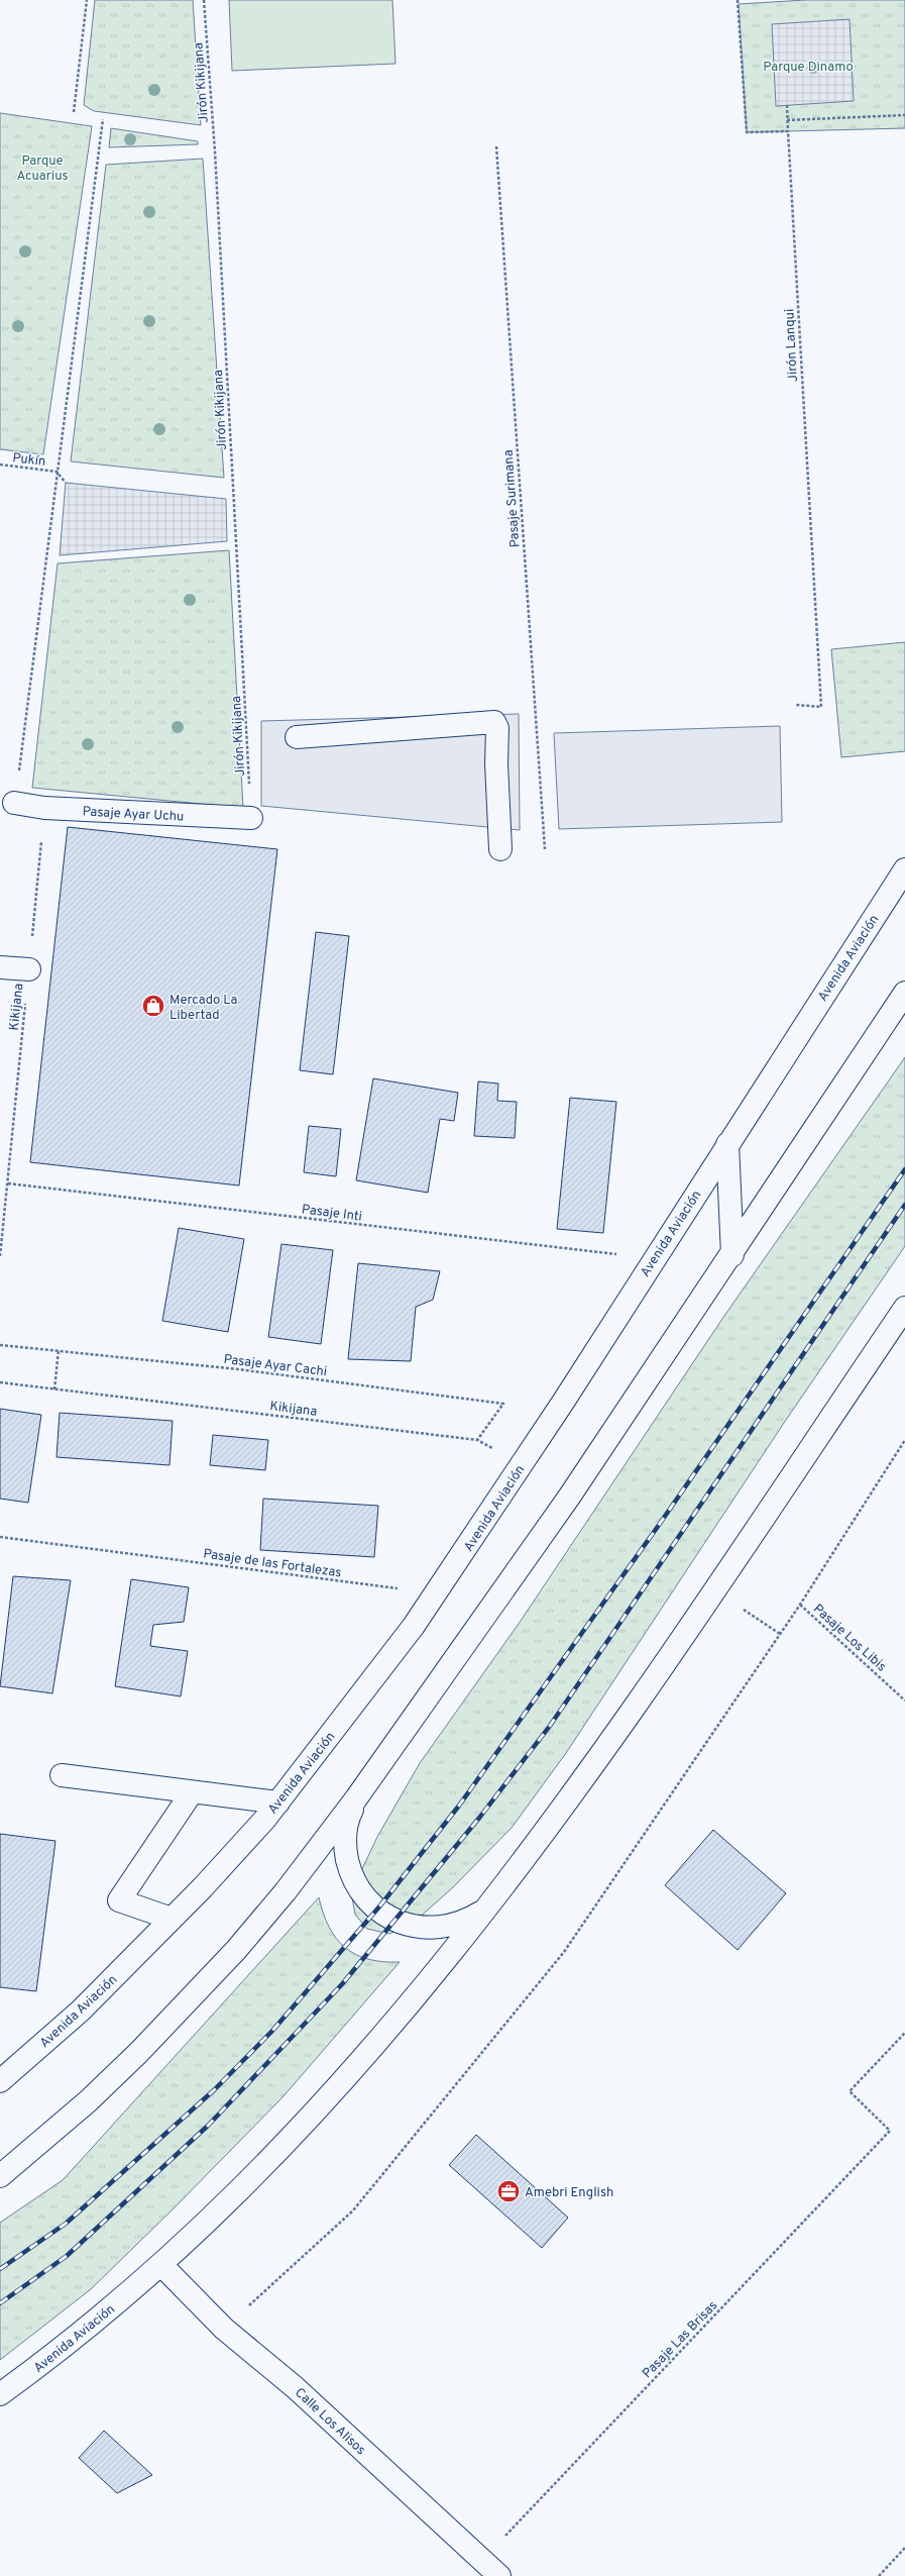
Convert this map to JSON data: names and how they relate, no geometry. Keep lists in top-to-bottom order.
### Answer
{
  "streets": {
    "main road": ["Pasaje Ayar Uchu", "Avenida Aviación", "Calle Los Alisos"],
    "path": [
      "Jirón Kikijana",
      "Jirón Lanqui",
      "Pukín",
      "Pasaje Surimana",
      "Kikijana",
      "Pasaje Inti",
      "Pasaje Ayar Cachi",
      "Pasaje de las Fortalezas",
      "Pasaje Los Libis",
      "Pasaje Las Brisas"
    ]
  },
  "crossings": [
    ["Jirón Kikijana", "Pasaje Ayar Uchu"],
    ["Pasaje Ayar Uchu", "Kikijana"],
    ["Avenida Aviación", "Kikijana"],
    ["Avenida Aviación", "Pasaje Inti"],
    ["Avenida Aviación", "Pasaje de las Fortalezas"],
    ["Avenida Aviación", "Calle Los Alisos"],
    ["Kikijana", "Pasaje Inti"],
    ["Kikijana", "Pasaje Ayar Cachi"],
    ["Pasaje Las Brisas", "Calle Los Alisos"]
  ],
  "parks": ["Parque Dinamo", "Parque Acuarius"],
  "places": {
    "shop": ["Mercado La Libertad"],
    "office": ["Amebri English"]
  }
}
